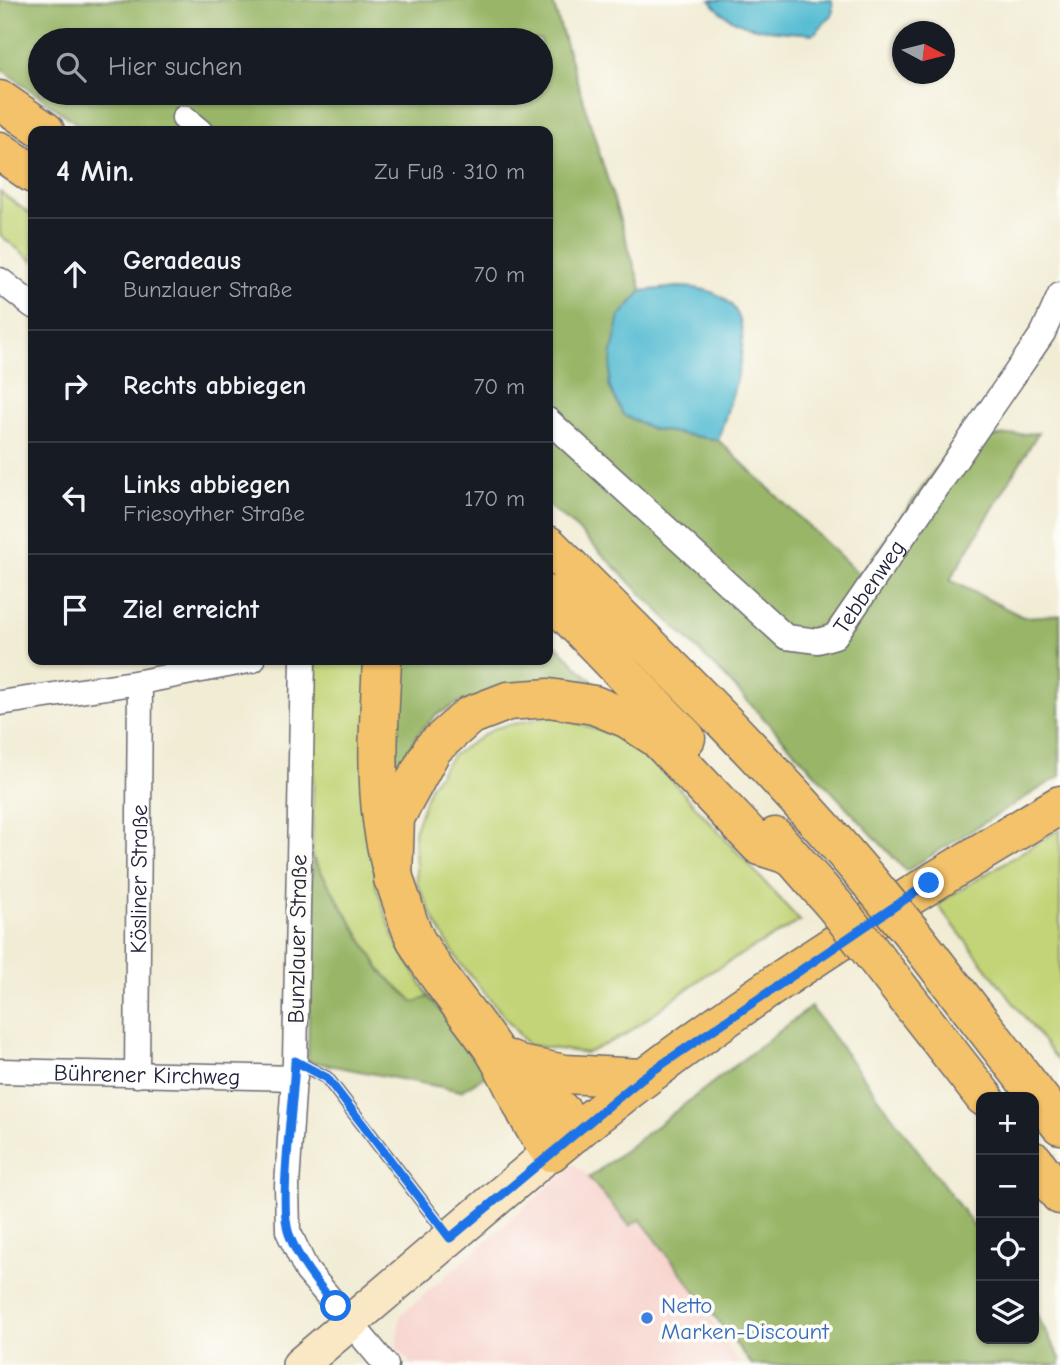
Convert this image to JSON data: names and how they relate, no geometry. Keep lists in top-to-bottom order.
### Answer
{
  "streets": {
    "street": [
      "Tebbenweg",
      "Kösliner Straße",
      "Bunzlauer Straße",
      "Bührener Kirchweg"
    ]
  },
  "crossings": [
    ["Kösliner Straße", "Bührener Kirchweg"],
    ["Bunzlauer Straße", "Bührener Kirchweg"]
  ],
  "places": ["Netto Marken-Discount"],
  "north": "right",
  "page": {
    "search": "Hier suchen",
    "heading": ["4 Min.", "Zu Fuß · 310 m"],
    "list": [
      ["Geradeaus", "Bunzlauer Straße", "70 m"],
      ["Rechts abbiegen", "70 m"],
      ["Links abbiegen", "Friesoyther Straße", "170 m"],
      "Ziel erreicht"
    ],
    "map_buttons": ["+", "−"]
  }
}
